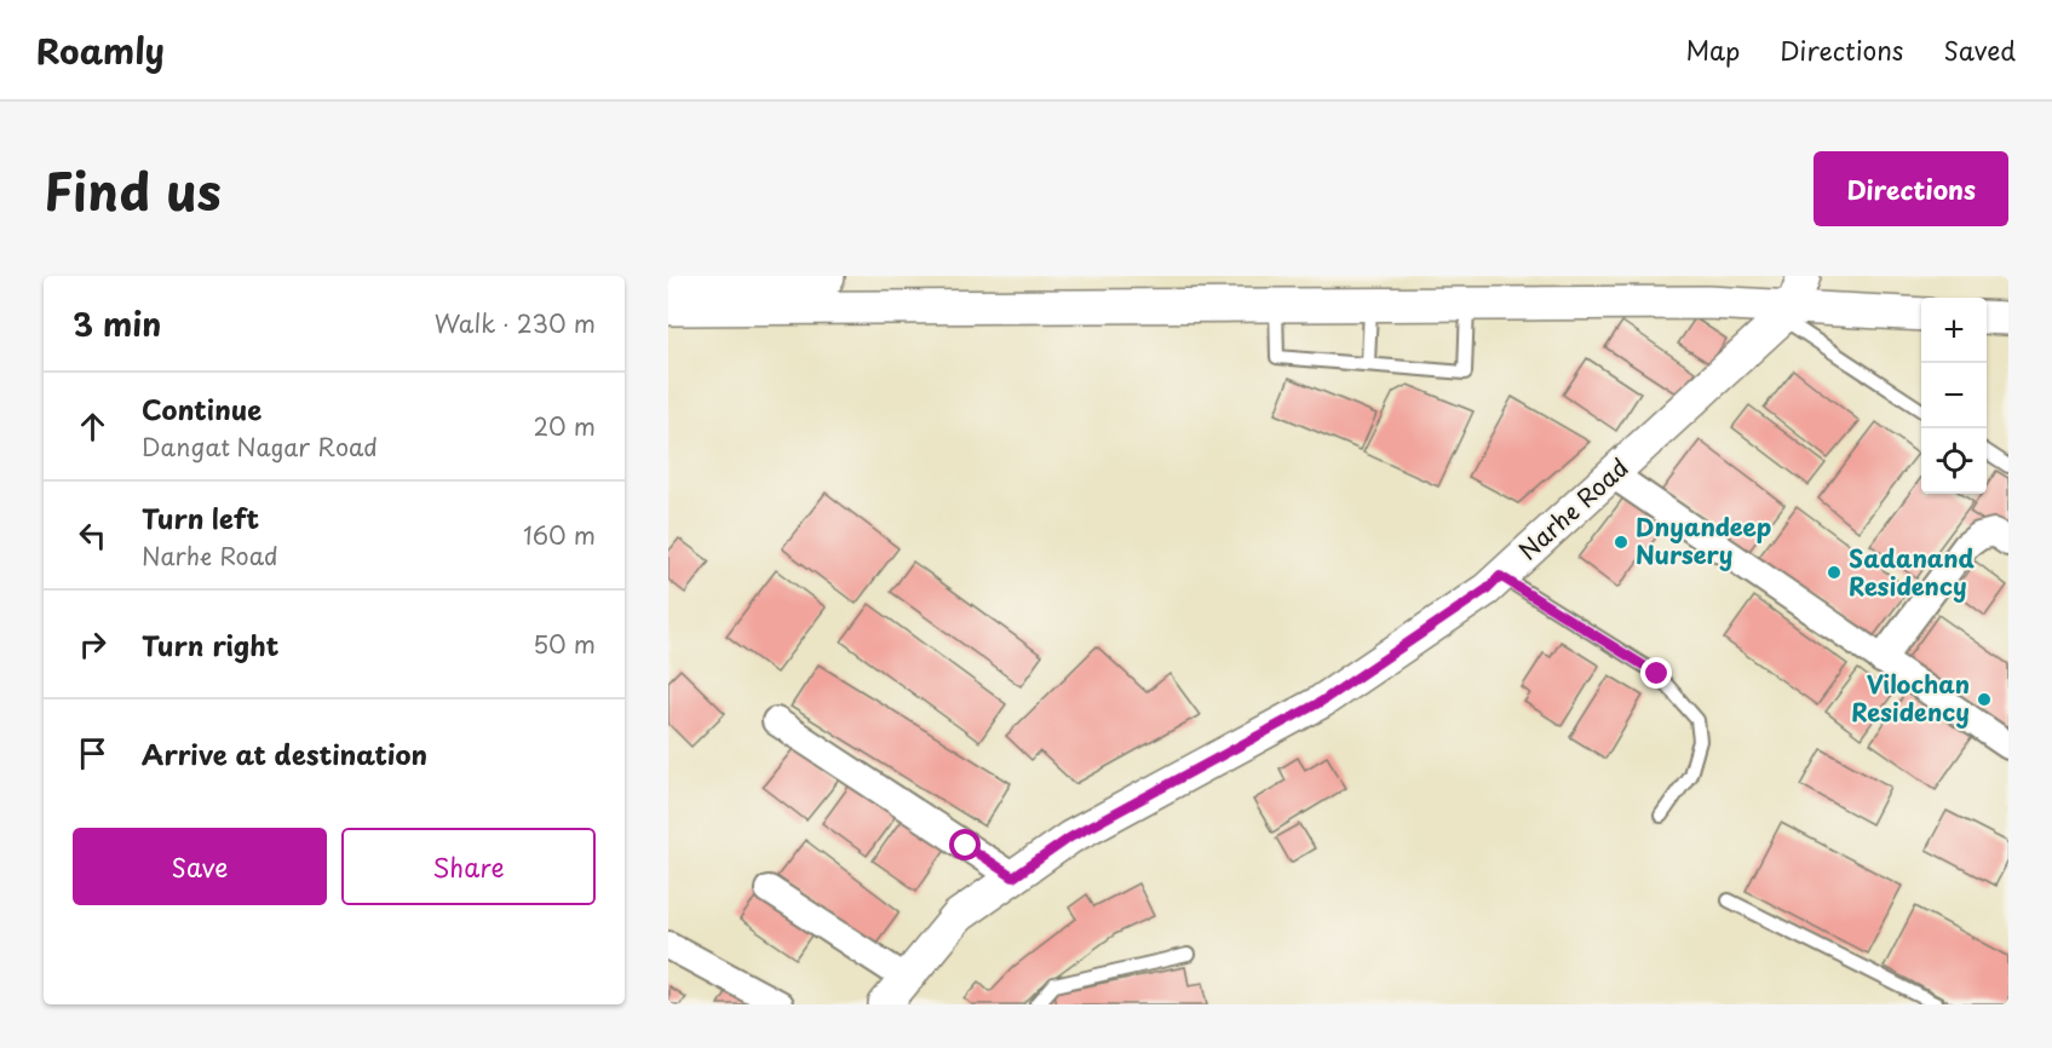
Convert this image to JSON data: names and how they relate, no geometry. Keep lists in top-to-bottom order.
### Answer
{
  "streets": {
    "street": ["Narhe Road"]
  },
  "places": ["Dnyandeep Nursery", "Sadanand Residency", "Vilochan Residency"],
  "page": {
    "header": "Roamly",
    "nav": ["Map", "Directions", "Saved"],
    "title": "Find us",
    "buttons": [
      "Directions",
      ["Save", "Share"]
    ],
    "heading": ["3 min", "Walk · 230 m"],
    "map_buttons": ["+", "−"],
    "list": [
      ["Continue", "Dangat Nagar Road", "20 m"],
      ["Turn left", "Narhe Road", "160 m"],
      ["Turn right", "50 m"],
      "Arrive at destination"
    ]
  }
}
